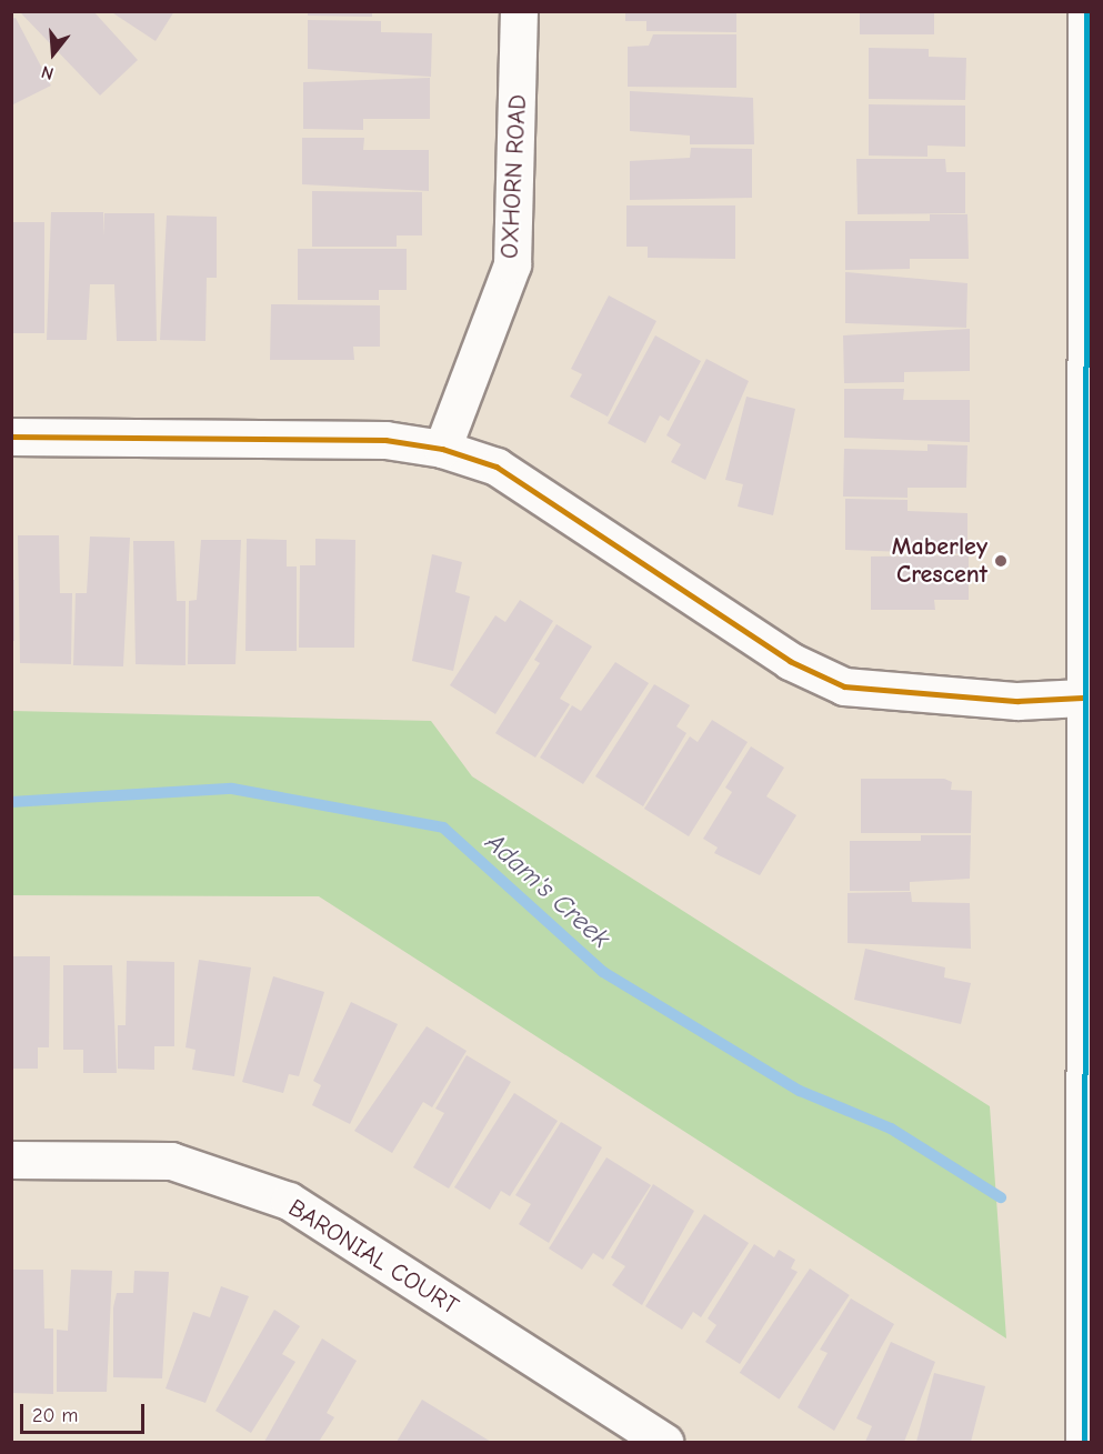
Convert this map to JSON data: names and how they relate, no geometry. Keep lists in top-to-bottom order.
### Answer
{
  "streets": {
    "street": ["OXHORN ROAD", "BARONIAL COURT"]
  },
  "water": ["Adam's Creek"],
  "places": ["Maberley Crescent"],
  "scale_bar": "20 m",
  "north": "bottom"
}
